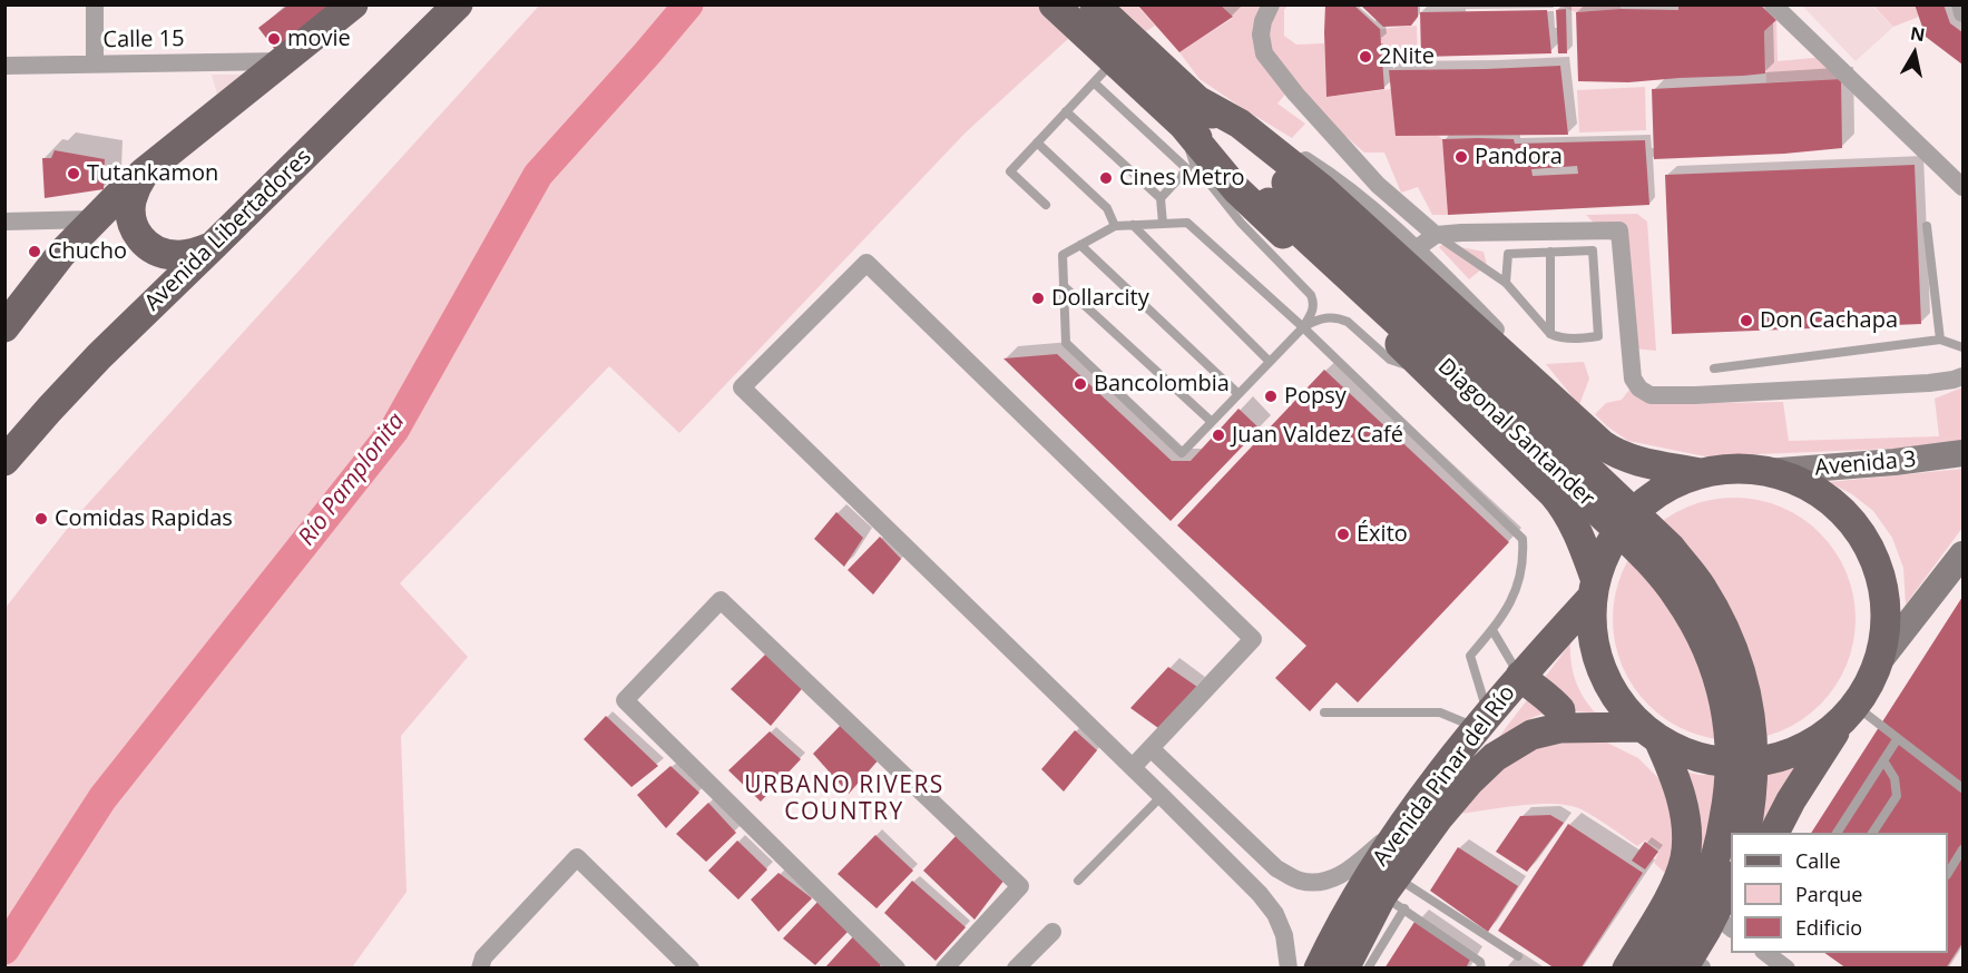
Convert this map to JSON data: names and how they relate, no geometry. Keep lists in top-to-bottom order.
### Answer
{
  "streets": {
    "main road": [
      "Avenida Libertadores",
      "Diagonal Santander",
      "Avenida 3",
      "Avenida Pinar del Río"
    ],
    "street": ["Calle 15"]
  },
  "districts": ["URBANO RIVERS COUNTRY"],
  "water": ["Río Pamplonita"],
  "places": [
    "movie",
    "2Nite",
    "Pandora",
    "Tutankamon",
    "Cines Metro",
    "Chucho",
    "Dollarcity",
    "Don Cachapa",
    "Bancolombia",
    "Popsy",
    "Juan Valdez Café",
    "Comidas Rapidas",
    "Éxito"
  ],
  "legend": ["Calle", "Parque", "Edificio"],
  "north": "top"
}
